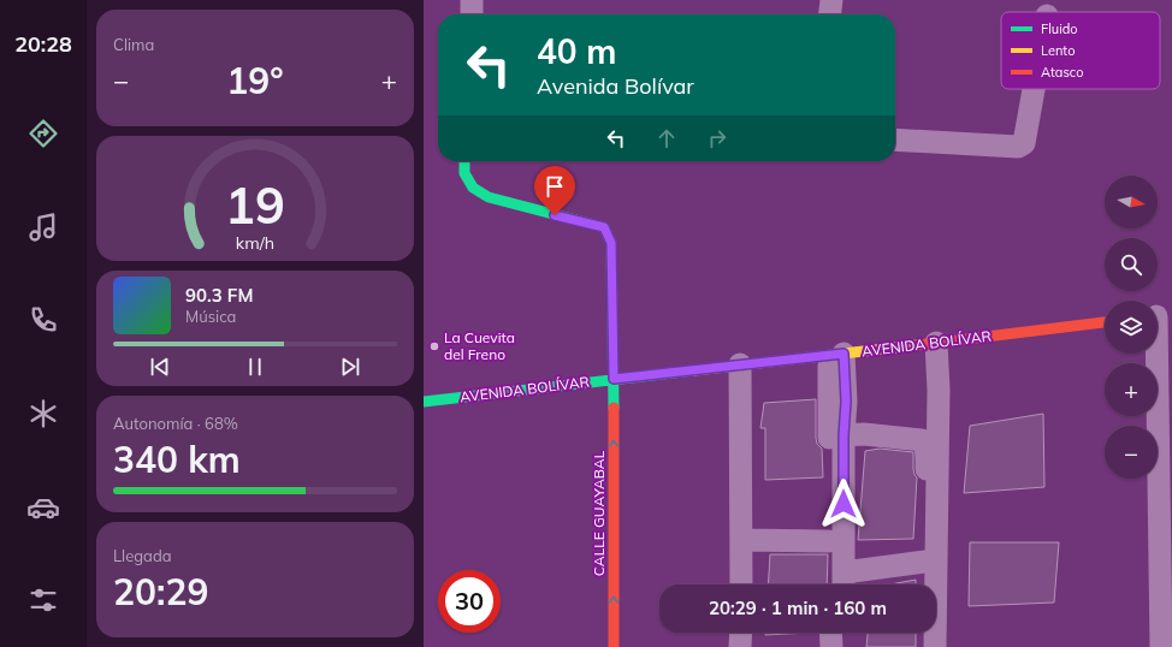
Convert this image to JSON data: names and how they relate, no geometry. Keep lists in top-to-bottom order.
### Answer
{
  "streets": {
    "street": ["AVENIDA BOLÍVAR", "CALLE GUAYABAL"]
  },
  "crossings": [
    ["AVENIDA BOLÍVAR", "CALLE GUAYABAL"]
  ],
  "one_way": ["CALLE GUAYABAL"],
  "places": ["La Cuevita del Freno"],
  "legend": ["Fluido", "Lento", "Atasco"],
  "north": "right",
  "page": {
    "tabs": "20:28",
    "tile": [
      "Clima",
      ["Autonomía · 68%", "340 km"],
      ["Llegada", "20:29"]
    ],
    "turn": ["40 m", "Avenida Bolívar"],
    "heat": ["−", "19°", "+"],
    "map_buttons": ["+", "−"],
    "song": ["90.3 FM", "Música"],
    "limit": "30",
    "trip": "20:29 · 1 min · 160 m",
    "gauge": ["19", "km/h"]
  }
}
